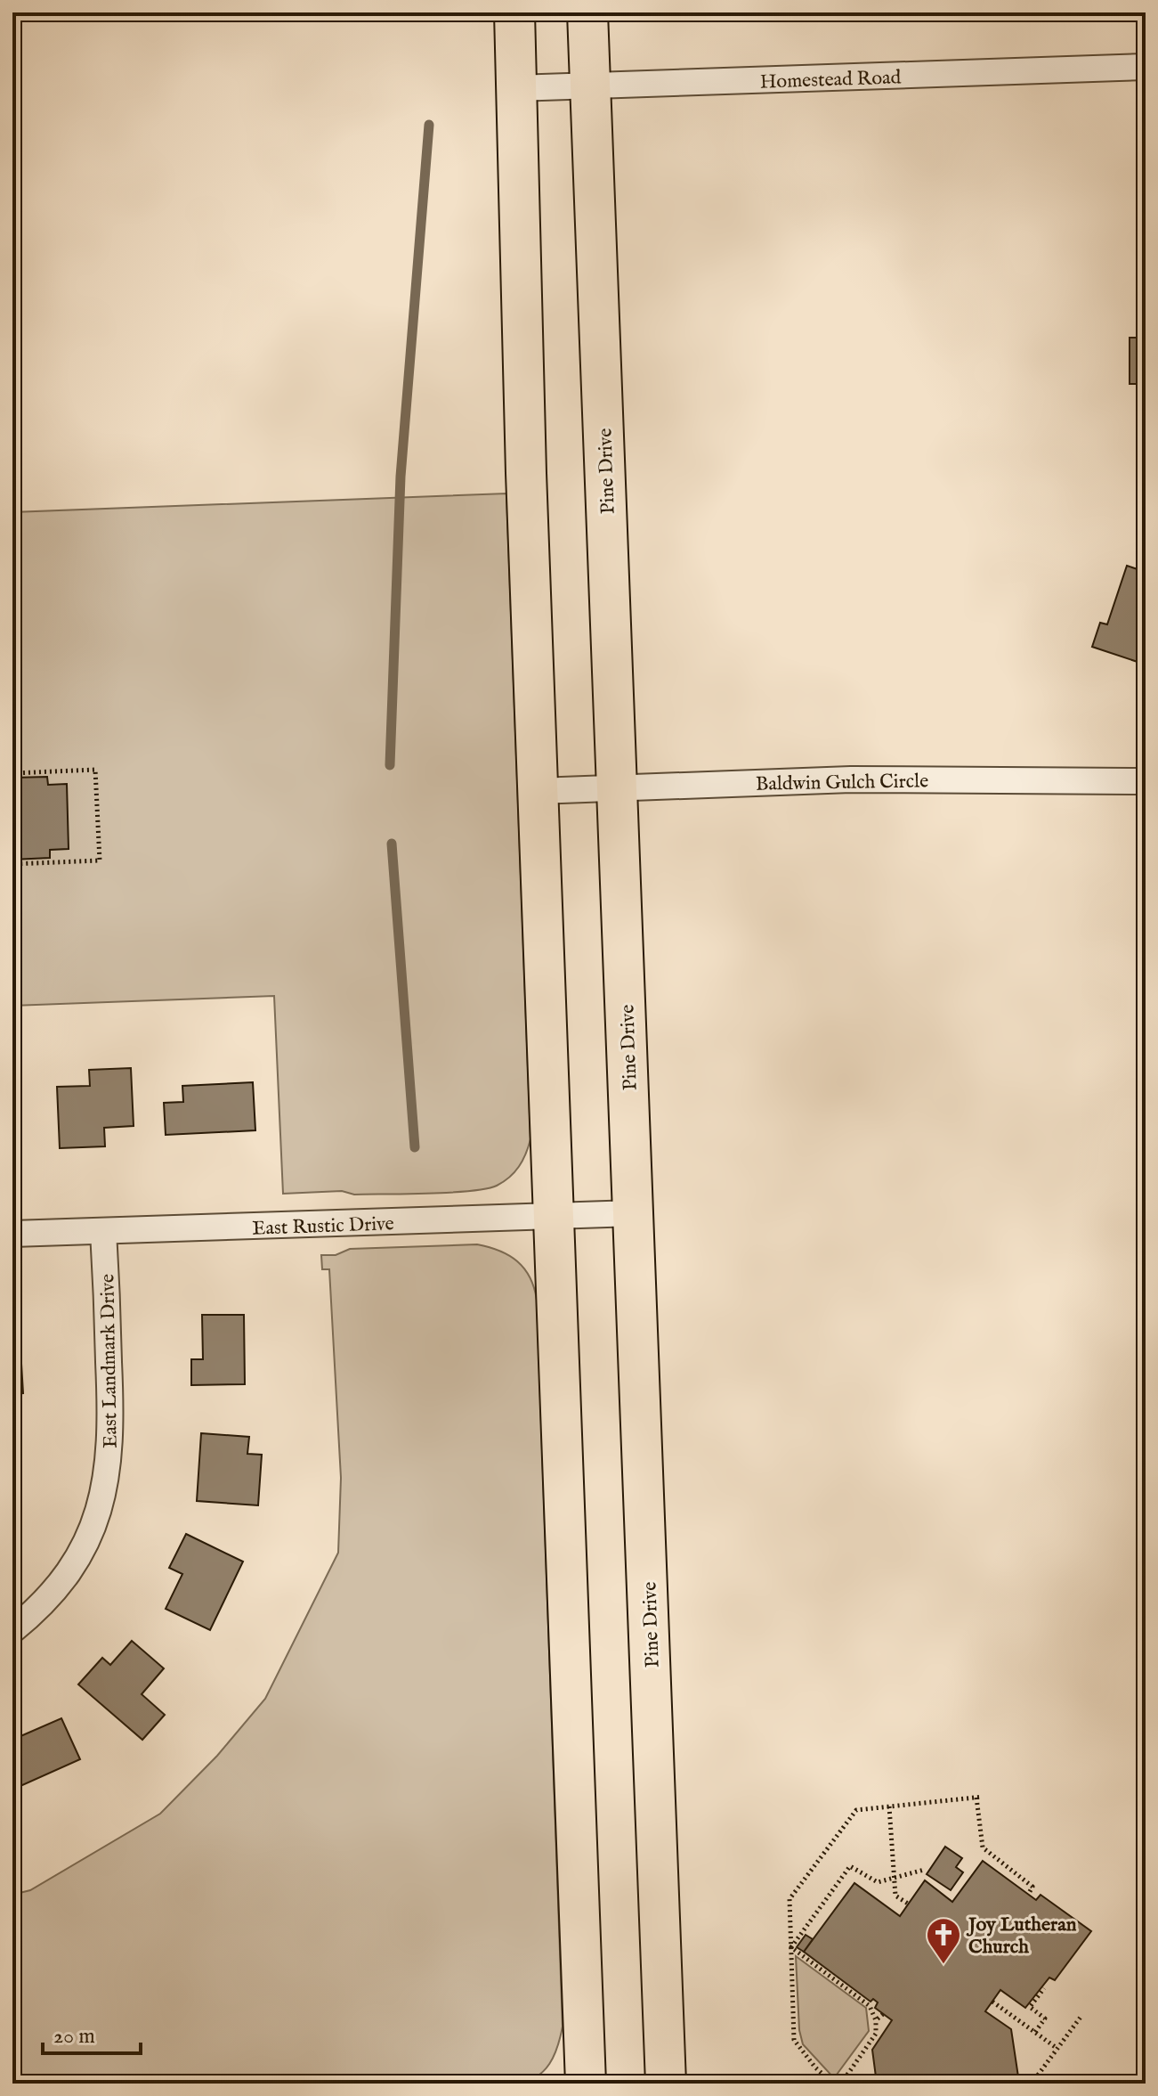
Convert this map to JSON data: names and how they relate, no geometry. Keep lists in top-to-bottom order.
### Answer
{
  "streets": {
    "main road": ["Pine Drive"],
    "street": [
      "Homestead Road",
      "Baldwin Gulch Circle",
      "East Rustic Drive",
      "East Landmark Drive"
    ]
  },
  "crossings": [
    ["Homestead Road", "Pine Drive"],
    ["Pine Drive", "Baldwin Gulch Circle"],
    ["Pine Drive", "East Rustic Drive"],
    ["East Rustic Drive", "East Landmark Drive"]
  ],
  "places": {
    "church": ["Joy Lutheran Church"]
  },
  "scale_bar": "20 m"
}
